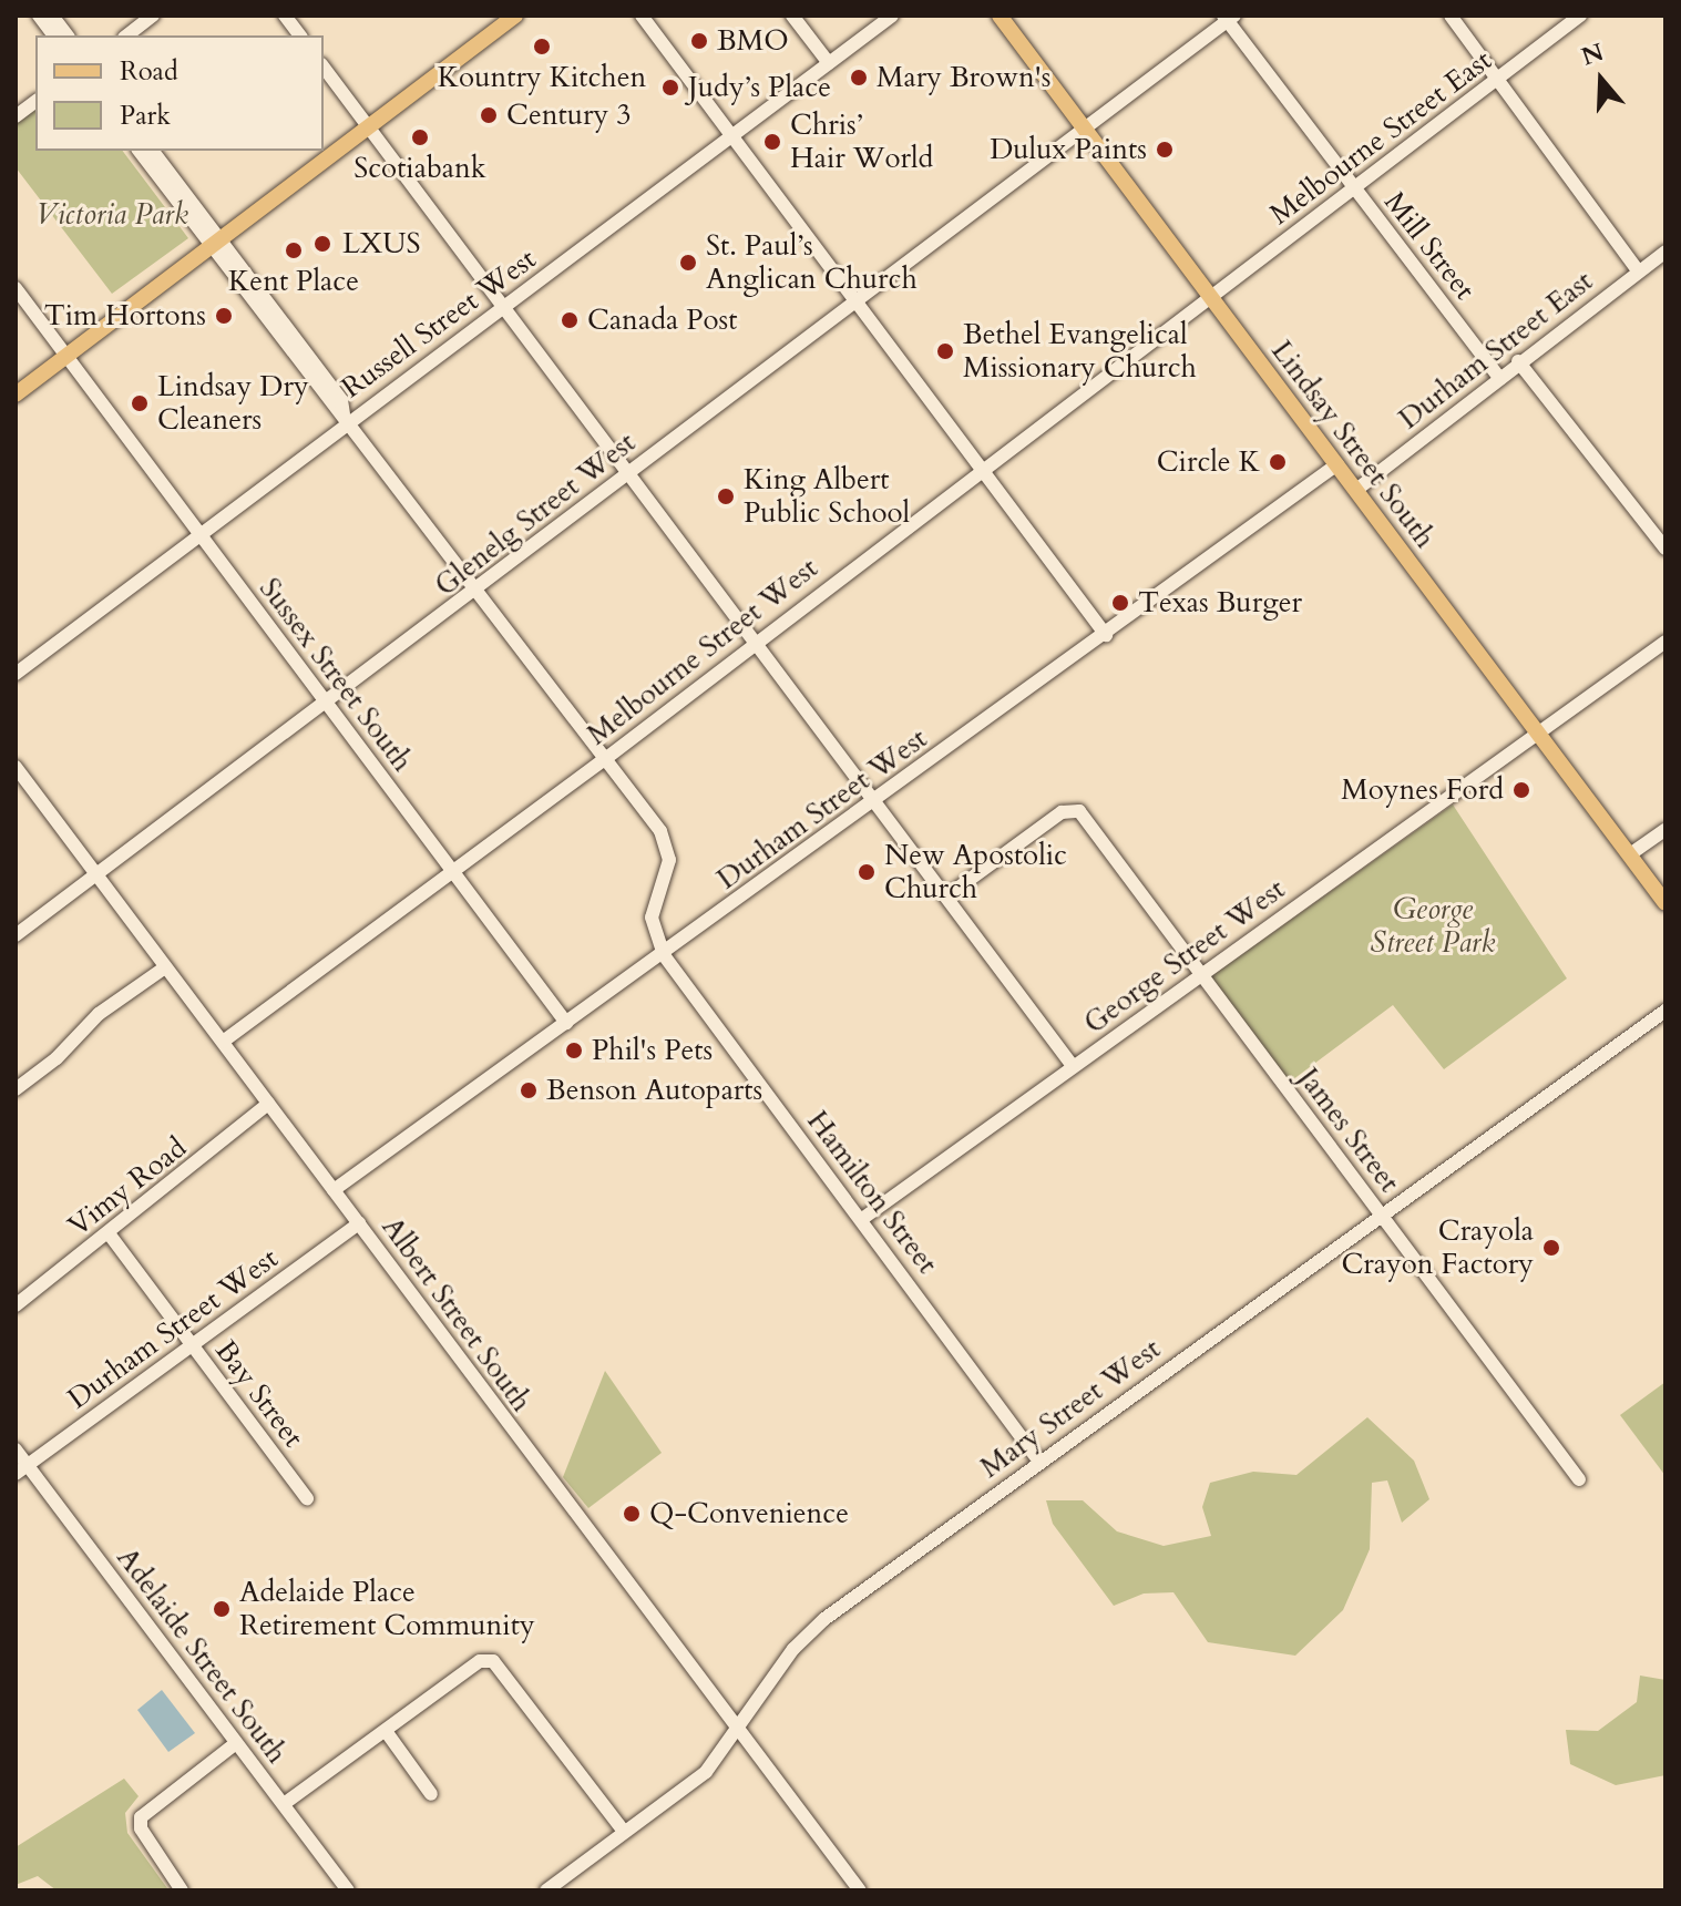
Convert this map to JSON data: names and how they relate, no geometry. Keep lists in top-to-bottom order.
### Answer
{
  "streets": {
    "main road": ["Lindsay Street South"],
    "street": [
      "Melbourne Street East",
      "Mill Street",
      "Russell Street West",
      "Durham Street East",
      "Glenelg Street West",
      "Melbourne Street West",
      "Sussex Street South",
      "Durham Street West",
      "George Street West",
      "James Street",
      "Vimy Road",
      "Hamilton Street",
      "Albert Street South",
      "Bay Street",
      "Mary Street West",
      "Adelaide Street South"
    ]
  },
  "crossings": [
    ["Melbourne Street East", "Mill Street"],
    ["Melbourne Street East", "Lindsay Street South"],
    ["Melbourne Street East", "Melbourne Street West"],
    ["Mill Street", "Durham Street East"],
    ["Mill Street", "Glenelg Street West"],
    ["Russell Street West", "Sussex Street South"],
    ["Durham Street East", "Lindsay Street South"],
    ["Lindsay Street South", "Glenelg Street West"],
    ["Lindsay Street South", "Melbourne Street West"],
    ["Lindsay Street South", "Durham Street West"],
    ["Lindsay Street South", "George Street West"],
    ["Glenelg Street West", "Sussex Street South"],
    ["Glenelg Street West", "Albert Street South"],
    ["Melbourne Street West", "Sussex Street South"],
    ["Melbourne Street West", "Albert Street South"],
    ["Sussex Street South", "Durham Street West"],
    ["Durham Street West", "Hamilton Street"],
    ["Durham Street West", "Albert Street South"],
    ["Durham Street West", "Bay Street"],
    ["Durham Street West", "Adelaide Street South"],
    ["George Street West", "James Street"],
    ["George Street West", "Hamilton Street"],
    ["James Street", "Mary Street West"],
    ["Vimy Road", "Albert Street South"],
    ["Vimy Road", "Bay Street"],
    ["Hamilton Street", "Mary Street West"],
    ["Albert Street South", "Mary Street West"]
  ],
  "parks": ["Victoria Park", "George Street Park"],
  "places": [
    "BMO",
    "Kountry Kitchen",
    "Mary Brown's",
    "Judy’s Place",
    "Century 3",
    "Scotiabank",
    "Chris’ Hair World",
    "Dulux Paints",
    "LXUS",
    "Kent Place",
    "St. Paul’s Anglican Church",
    "Tim Hortons",
    "Canada Post",
    "Bethel Evangelical Missionary Church",
    "Lindsay Dry Cleaners",
    "Circle K",
    "King Albert Public School",
    "Texas Burger",
    "Moynes Ford",
    "New Apostolic Church",
    "Phil's Pets",
    "Benson Autoparts",
    "Crayola Crayon Factory",
    "Q-Convenience",
    "Adelaide Place Retirement Community"
  ],
  "legend": ["Road", "Park"],
  "north": "top"
}
